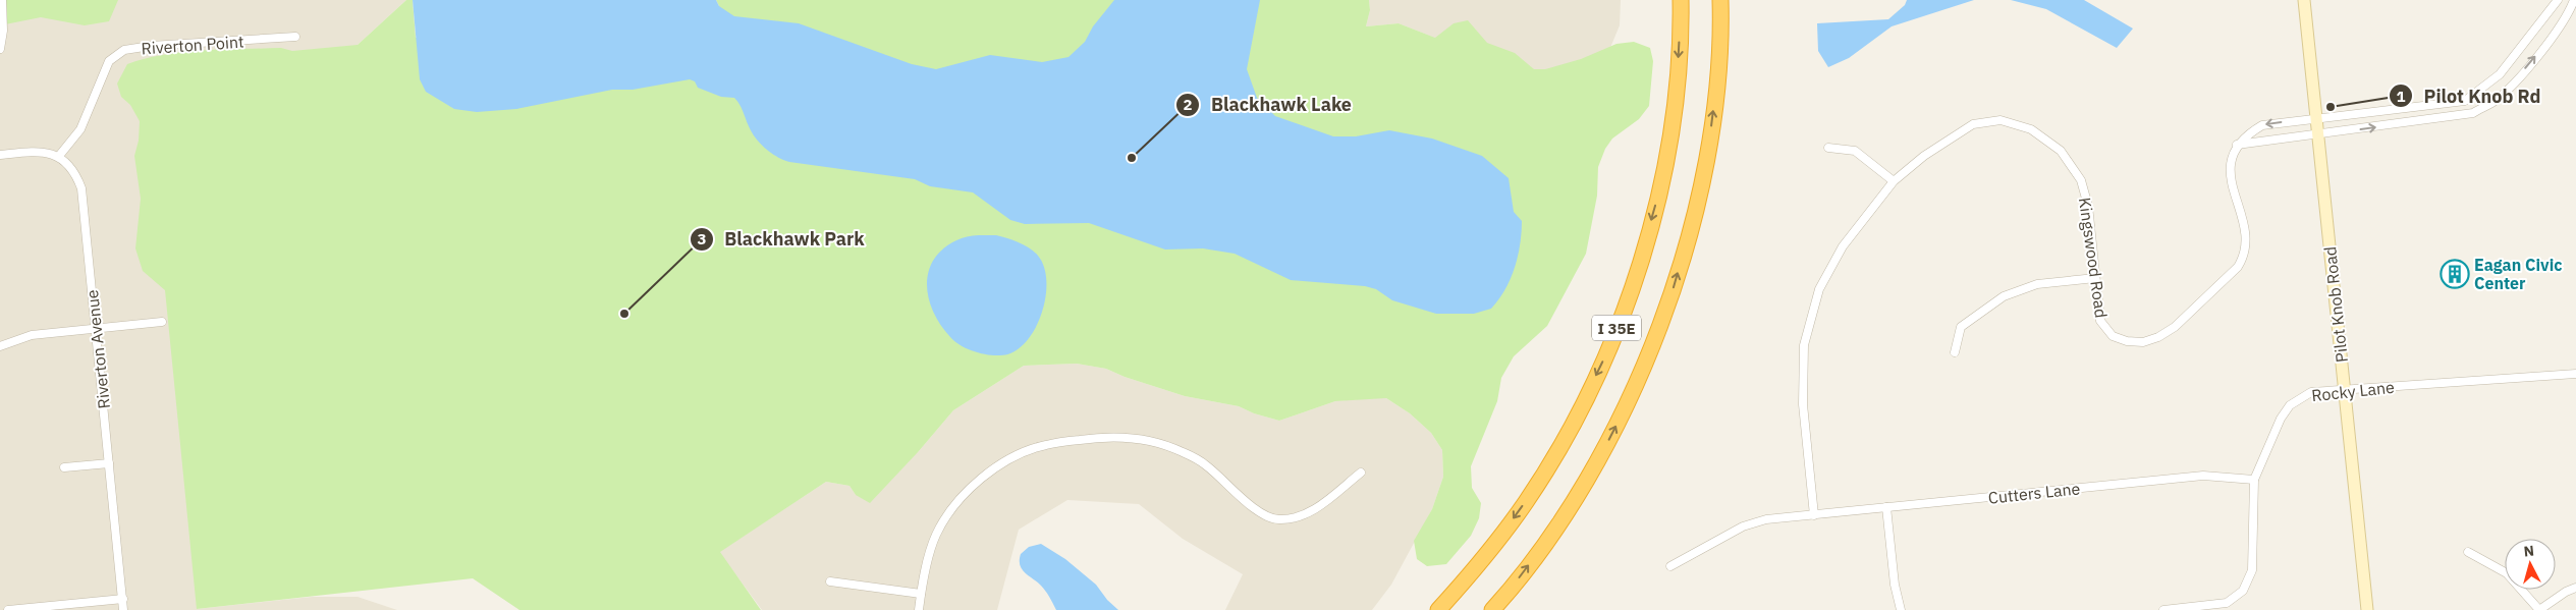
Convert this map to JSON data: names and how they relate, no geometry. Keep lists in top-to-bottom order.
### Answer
{
  "streets": {
    "highway": ["I 35E"],
    "main road": ["Pilot Knob Road"],
    "street": [
      "Riverton Point",
      "Kingswood Road",
      "Riverton Avenue",
      "Rocky Lane",
      "Cutters Lane"
    ]
  },
  "crossings": [
    ["Riverton Point", "Riverton Avenue"],
    ["Kingswood Road", "Cutters Lane"],
    ["Pilot Knob Road", "Rocky Lane"],
    ["Rocky Lane", "Cutters Lane"]
  ],
  "places": {
    "other": ["Pilot Knob Rd", "Blackhawk Lake", "Blackhawk Park"],
    "building": ["Eagan Civic Center"]
  },
  "north": "top"
}
